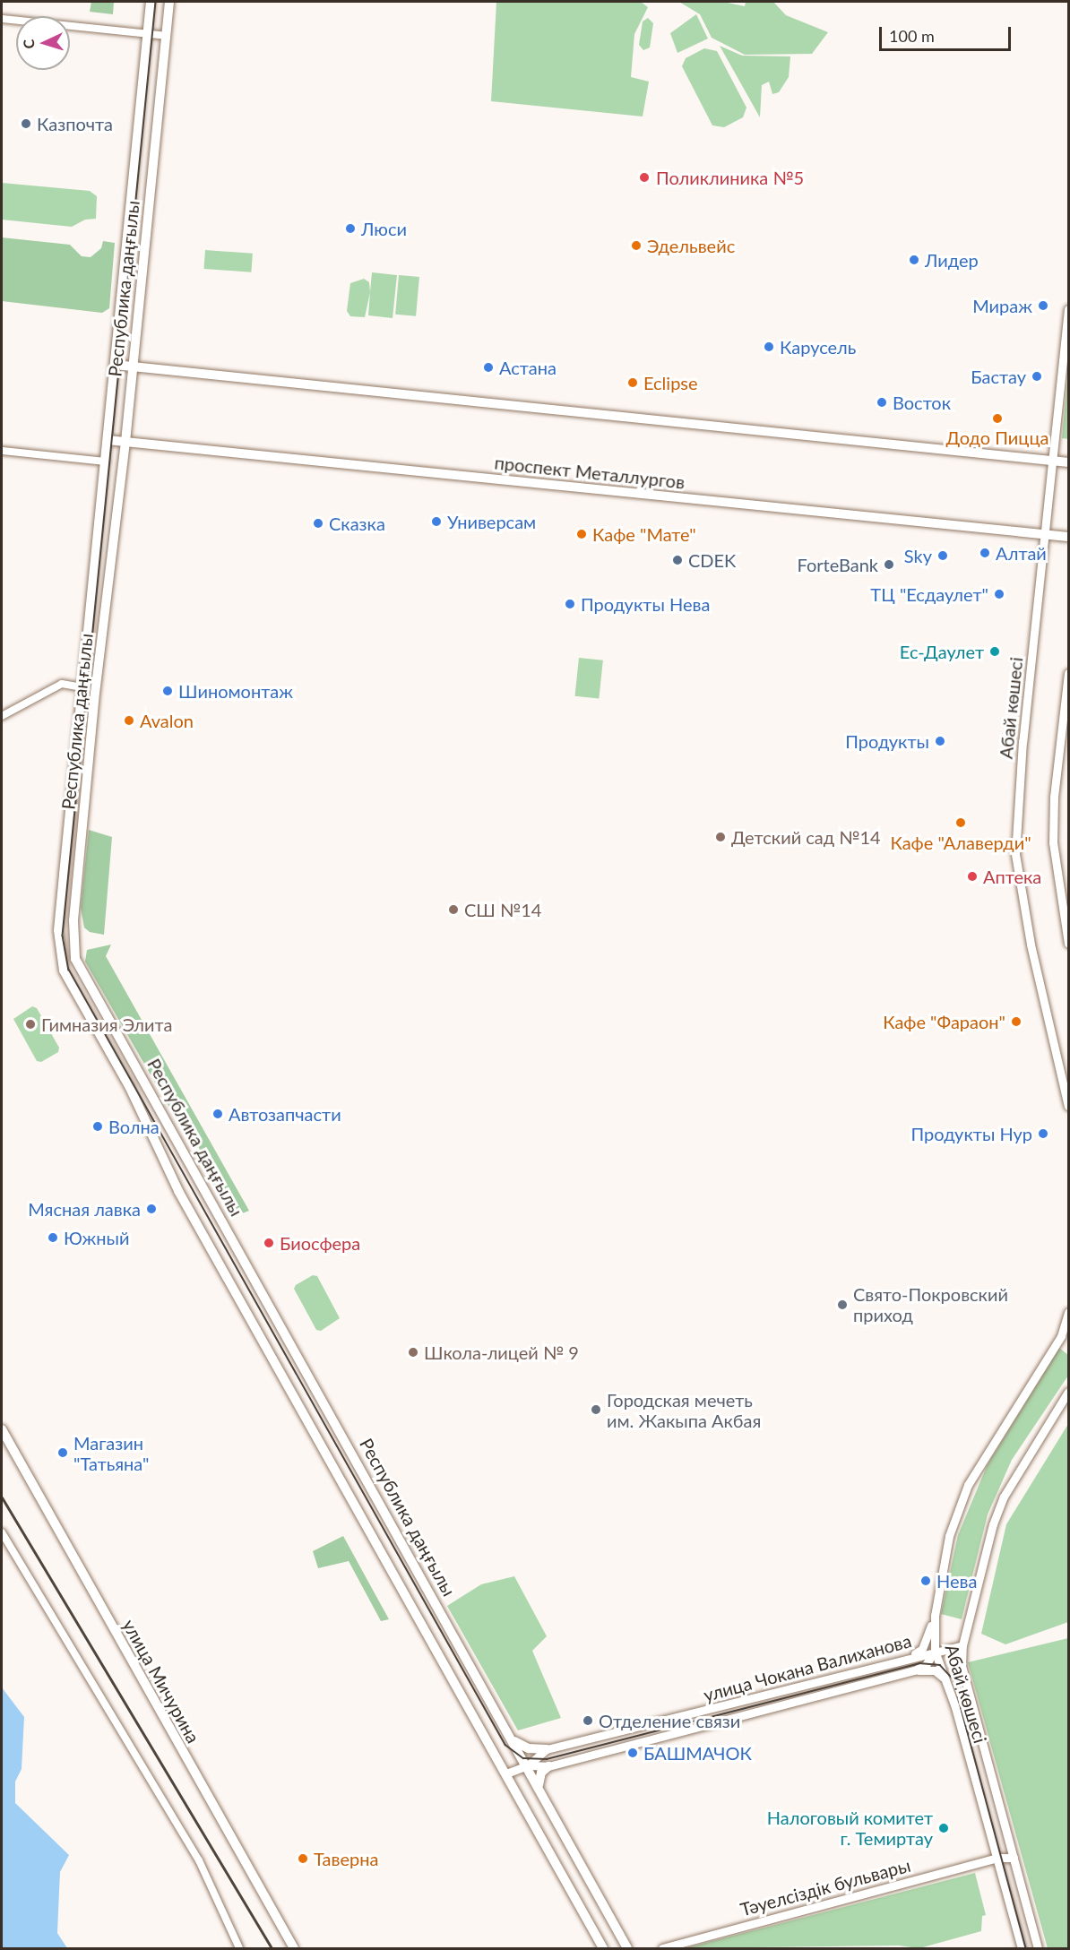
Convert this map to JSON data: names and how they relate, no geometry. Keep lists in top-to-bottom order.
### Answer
{
  "streets": {
    "main road": ["Республика даңғылы", "проспект Металлургов", "улица Мичурина"],
    "street": ["Абай көшесі", "улица Чокана Валиханова", "Тәуелсіздік бульвары"]
  },
  "crossings": [
    ["Республика даңғылы", "проспект Металлургов"],
    ["Республика даңғылы", "улица Чокана Валиханова"],
    ["проспект Металлургов", "Абай көшесі"],
    ["Абай көшесі", "улица Чокана Валиханова"],
    ["Абай көшесі", "Тәуелсіздік бульвары"]
  ],
  "places": [
    "Казпочта",
    "Поликлиника №5",
    "Люси",
    "Эдельвейс",
    "Лидер",
    "Мираж",
    "Карусель",
    "Астана",
    "Бастау",
    "Eclipse",
    "Восток",
    "Додо Пицца",
    "Универсам",
    "Сказка",
    "Кафе \"Мате\"",
    "Алтай",
    "Sky",
    "CDEK",
    "ForteBank",
    "ТЦ \"Есдаулет\"",
    "Продукты Нева",
    "Ес-Даулет",
    "Шиномонтаж",
    "Avalon",
    "Продукты",
    "Кафе \"Алаверди\"",
    "Детский сад №14",
    "Аптека",
    "СШ №14",
    "Кафе \"Фараон\"",
    "Гимназия Элита",
    "Автозапчасти",
    "Волна",
    "Продукты Нур",
    "Мясная лавка",
    "Южный",
    "Биосфера",
    "Свято-Покровский приход",
    "Школа-лицей № 9",
    "Городская мечеть им. Жакыпа Акбая",
    "Магазин \"Татьяна\"",
    "Нева",
    "Отделение связи",
    "БАШМАЧОК",
    "Налоговый комитет г. Темиртау",
    "Таверна"
  ],
  "scale_bar": "100 m",
  "north": "left"
}
